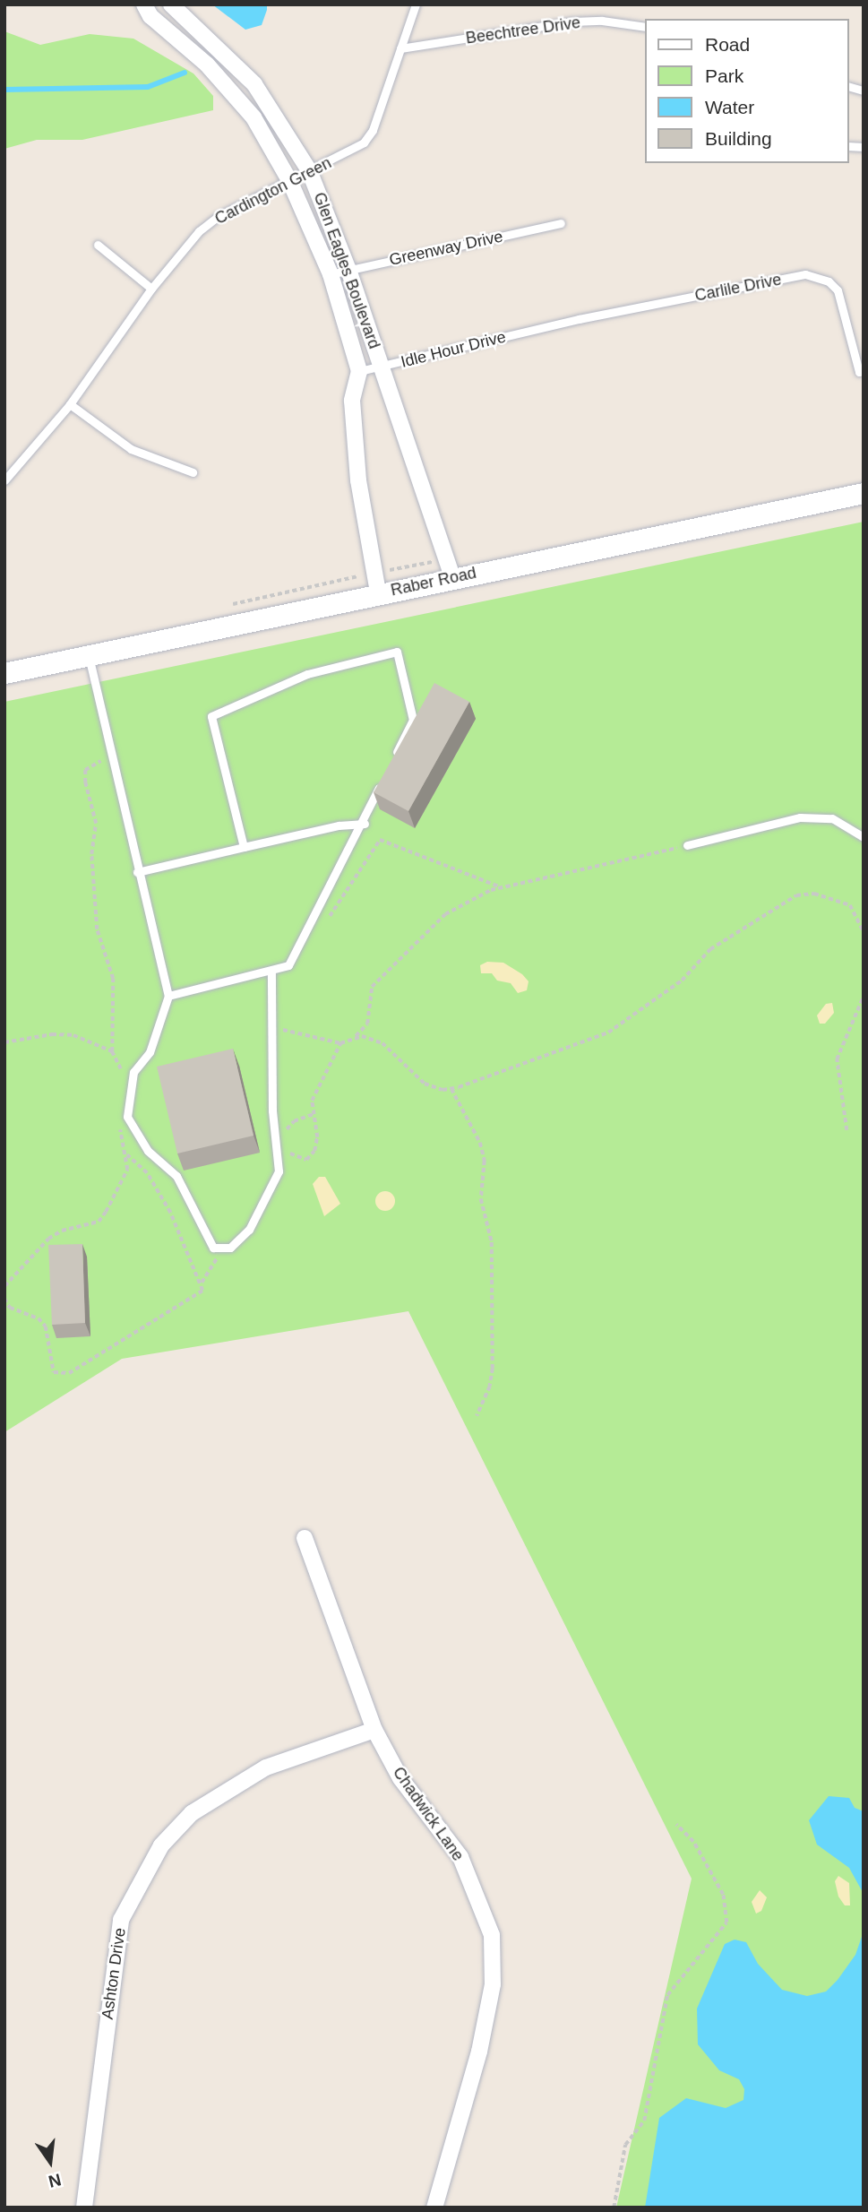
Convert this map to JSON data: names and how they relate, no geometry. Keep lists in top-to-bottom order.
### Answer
{
  "streets": {
    "street": [
      "Glen Eagles Boulevard",
      "Raber Road",
      "Chadwick Lane",
      "Ashton Drive"
    ],
    "lane": [
      "Beechtree Drive",
      "Cardington Green",
      "Greenway Drive",
      "Carlile Drive",
      "Idle Hour Drive"
    ]
  },
  "crossings": [
    ["Beechtree Drive", "Cardington Green"],
    ["Cardington Green", "Glen Eagles Boulevard"],
    ["Greenway Drive", "Glen Eagles Boulevard"],
    ["Glen Eagles Boulevard", "Idle Hour Drive"],
    ["Glen Eagles Boulevard", "Raber Road"],
    ["Carlile Drive", "Idle Hour Drive"],
    ["Chadwick Lane", "Ashton Drive"]
  ],
  "legend": [
    "Road",
    "Park",
    "Water",
    "Building"
  ],
  "north": "bottom"
}
